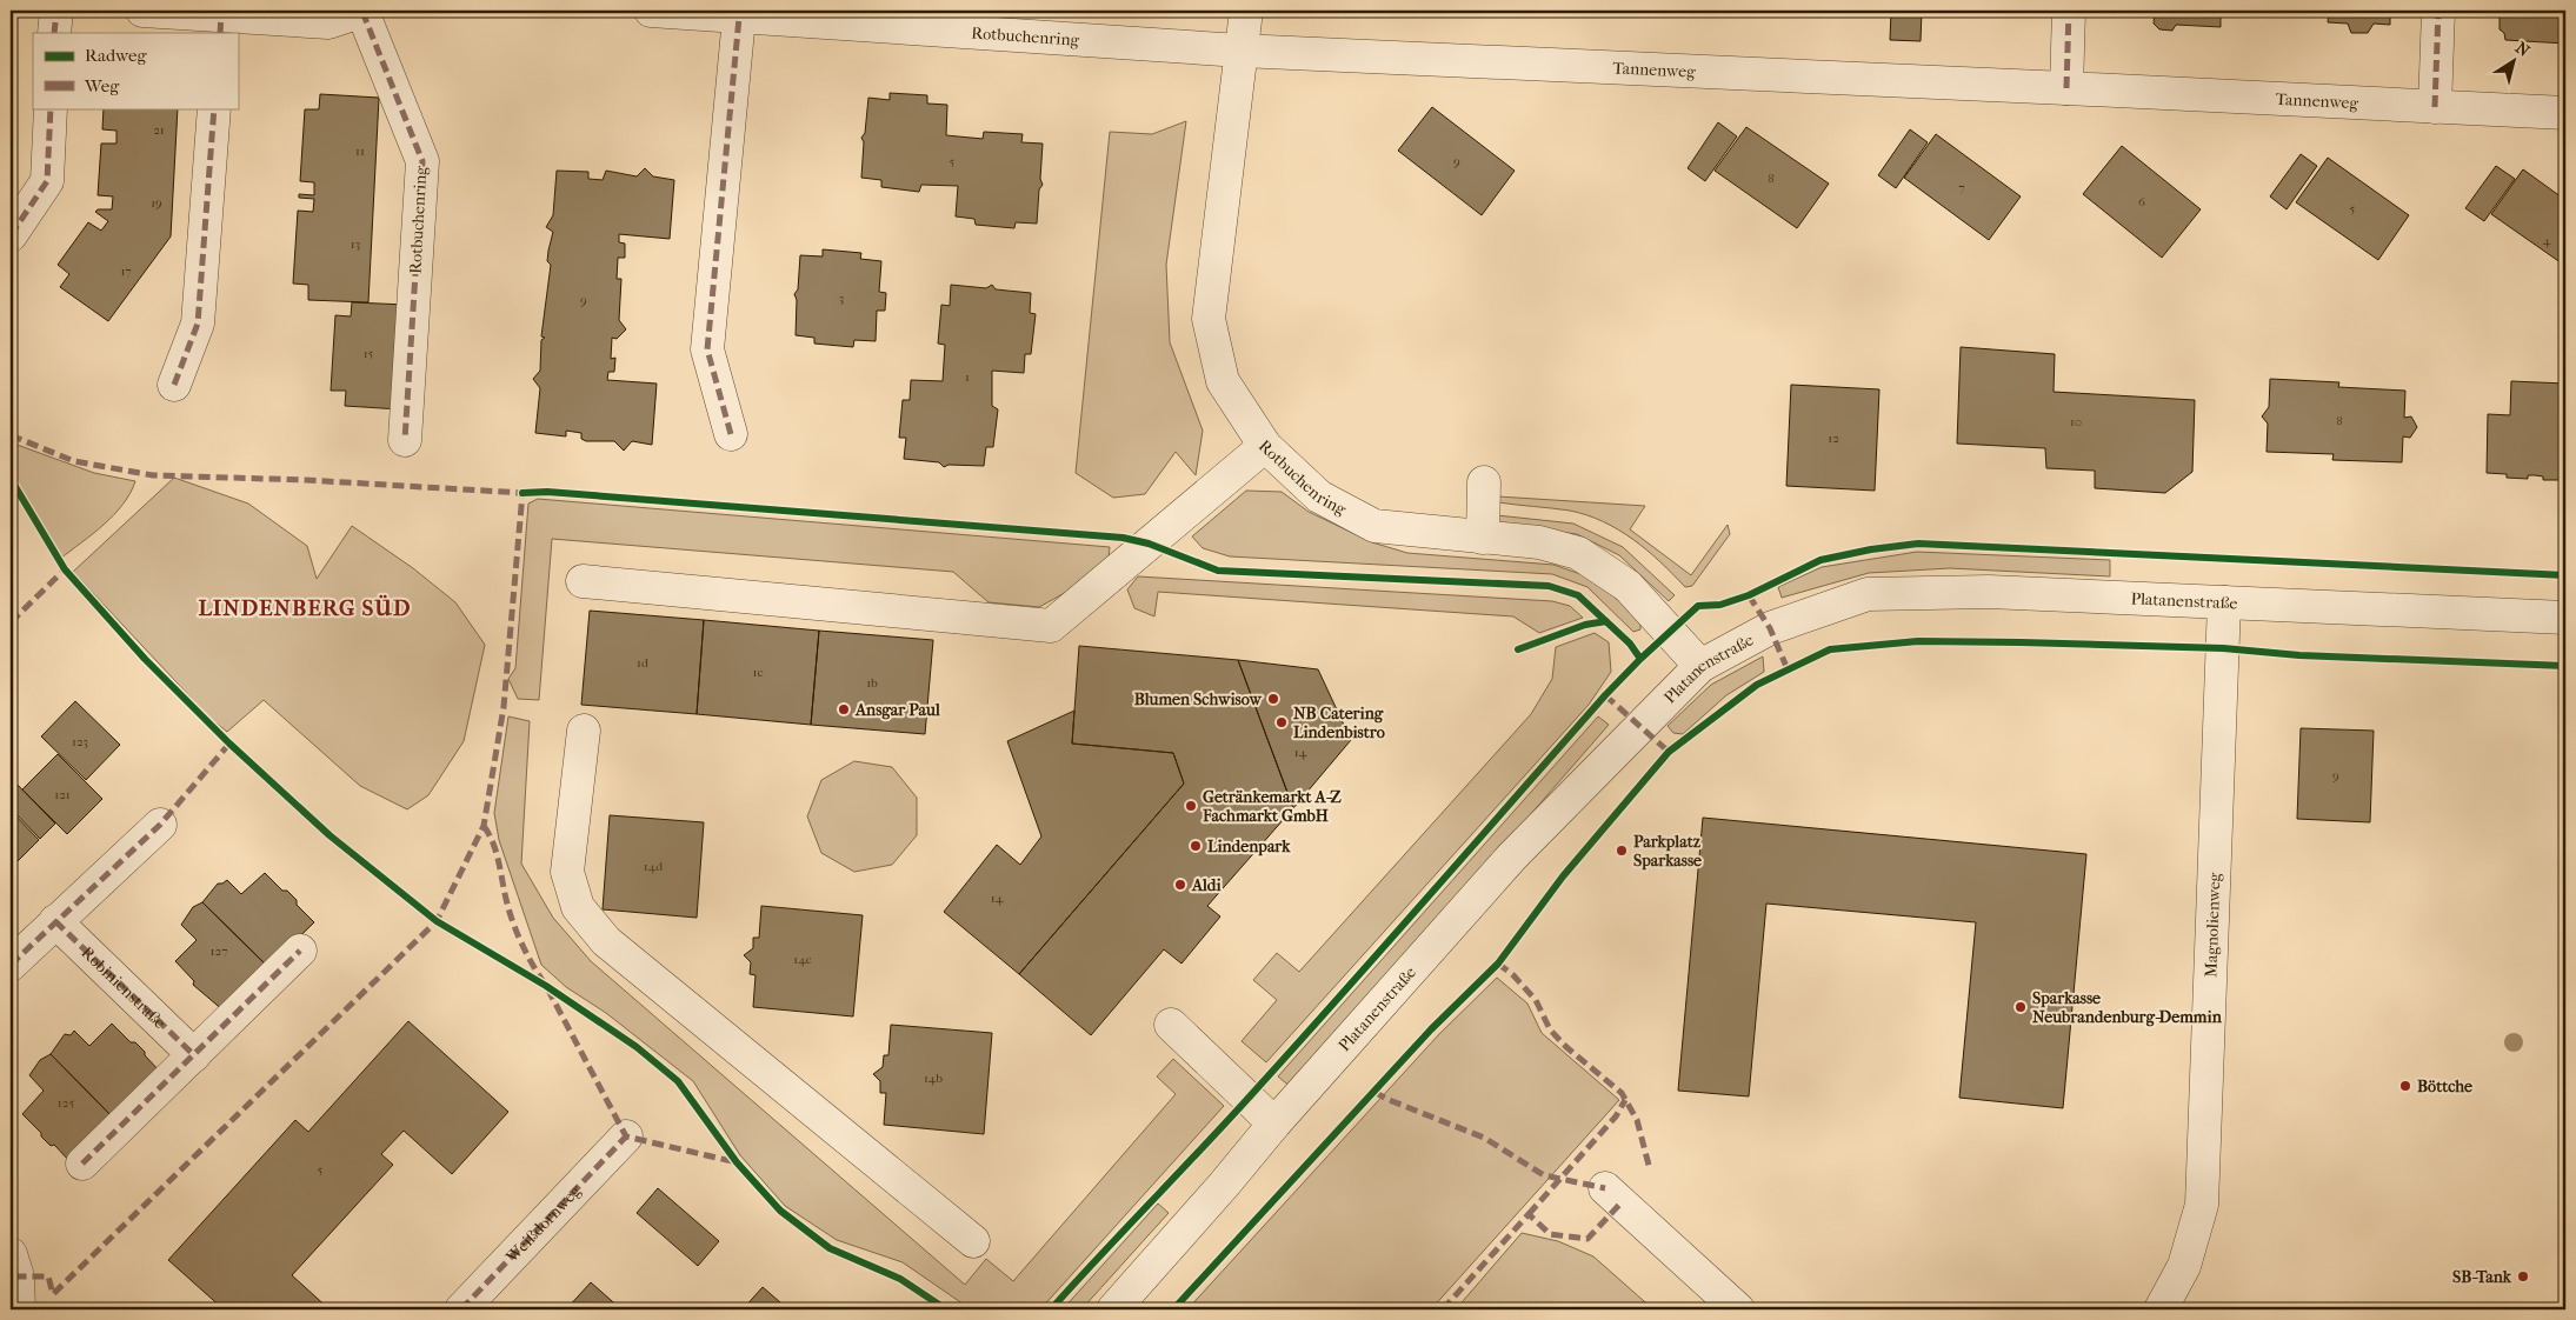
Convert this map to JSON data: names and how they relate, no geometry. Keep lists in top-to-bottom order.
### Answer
{
  "streets": {
    "street": [
      "Rotbuchenring",
      "Tannenweg",
      "Platanenstraße",
      "Magnolienweg",
      "Robinienstraße",
      "Weißdornweg"
    ]
  },
  "crossings": [
    ["Rotbuchenring", "Tannenweg"],
    ["Rotbuchenring", "Platanenstraße"],
    ["Platanenstraße", "Magnolienweg"]
  ],
  "districts": ["LINDENBERG SÜD"],
  "places": [
    "Blumen Schwisow",
    "Ansgar Paul",
    "NB Catering Lindenbistro",
    "Getränkemarkt A-Z Fachmarkt GmbH",
    "Lindenpark",
    "Parkplatz Sparkasse",
    "Aldi",
    "Sparkasse Neubrandenburg-Demmin",
    "Böttche",
    "SB-Tank"
  ],
  "house_numbers": [
    "21",
    "11",
    "5",
    "9",
    "8",
    "7",
    "6",
    "19",
    "5",
    "4",
    "13",
    "17",
    "3",
    "9",
    "15",
    "1",
    "8",
    "10",
    "12",
    "1d",
    "1c",
    "1b",
    "123",
    "14",
    "9",
    "121",
    "14d",
    "14",
    "127",
    "14c",
    "14b",
    "125",
    "5"
  ],
  "legend": ["Radweg", "Weg"],
  "north": "top right"
}
